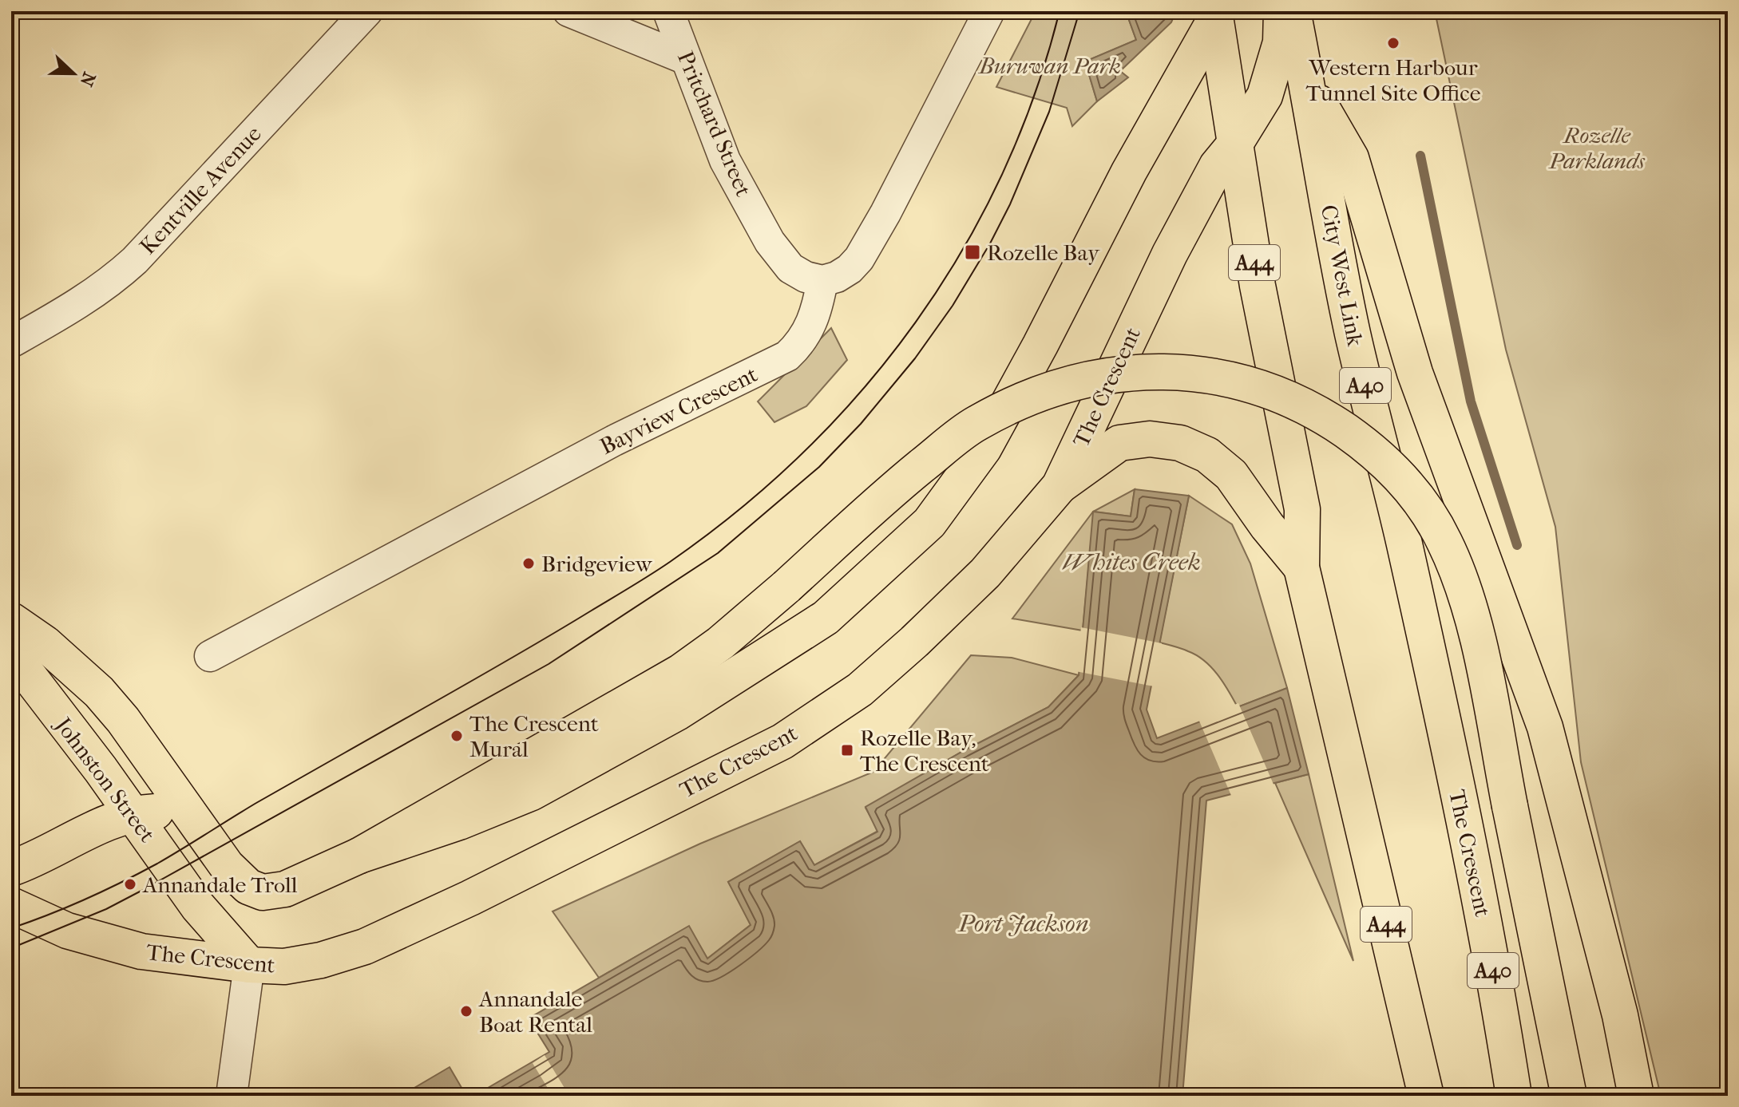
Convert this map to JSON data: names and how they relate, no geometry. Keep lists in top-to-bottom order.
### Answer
{
  "streets": {
    "main road": [
      "A44",
      "City West Link",
      "A40",
      "The Crescent",
      "Johnston Street"
    ],
    "street": ["Pritchard Street", "Kentville Avenue", "Bayview Crescent"]
  },
  "crossings": [
    ["Pritchard Street", "Bayview Crescent"],
    ["A44", "The Crescent"],
    ["City West Link", "The Crescent"],
    ["The Crescent", "Johnston Street"]
  ],
  "water": ["Whites Creek", "Port Jackson"],
  "parks": ["Buruwan Park", "Rozelle Parklands"],
  "places": {
    "other": [
      "Western Harbour Tunnel Site Office",
      "Bridgeview",
      "The Crescent Mural",
      "Annandale Troll",
      "Annandale Boat Rental"
    ],
    "transit": ["Rozelle Bay", "Rozelle Bay, The Crescent"]
  },
  "north": "right"
}
